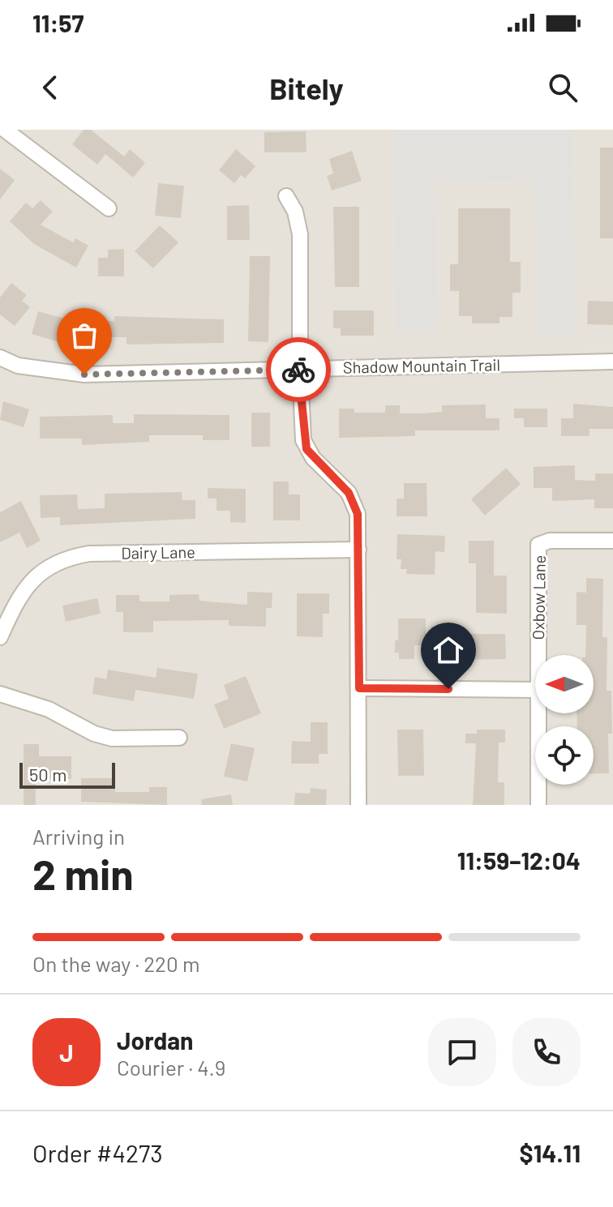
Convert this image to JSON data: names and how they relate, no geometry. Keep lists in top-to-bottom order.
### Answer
{
  "streets": {
    "street": ["Shadow Mountain Trail", "Dairy Lane", "Oxbow Lane"]
  },
  "scale_bar": "50 m",
  "north": "left",
  "page": {
    "status": "11:57",
    "header": "Bitely",
    "scale": "50 m",
    "heading": ["2 min", "Arriving in", "11:59–12:04"],
    "panel": [
      "Jordan",
      "Courier · 4.9",
      "Order #4273",
      "$14.11"
    ],
    "bar": "On the way · 220 m",
    "round": "J"
  }
}
